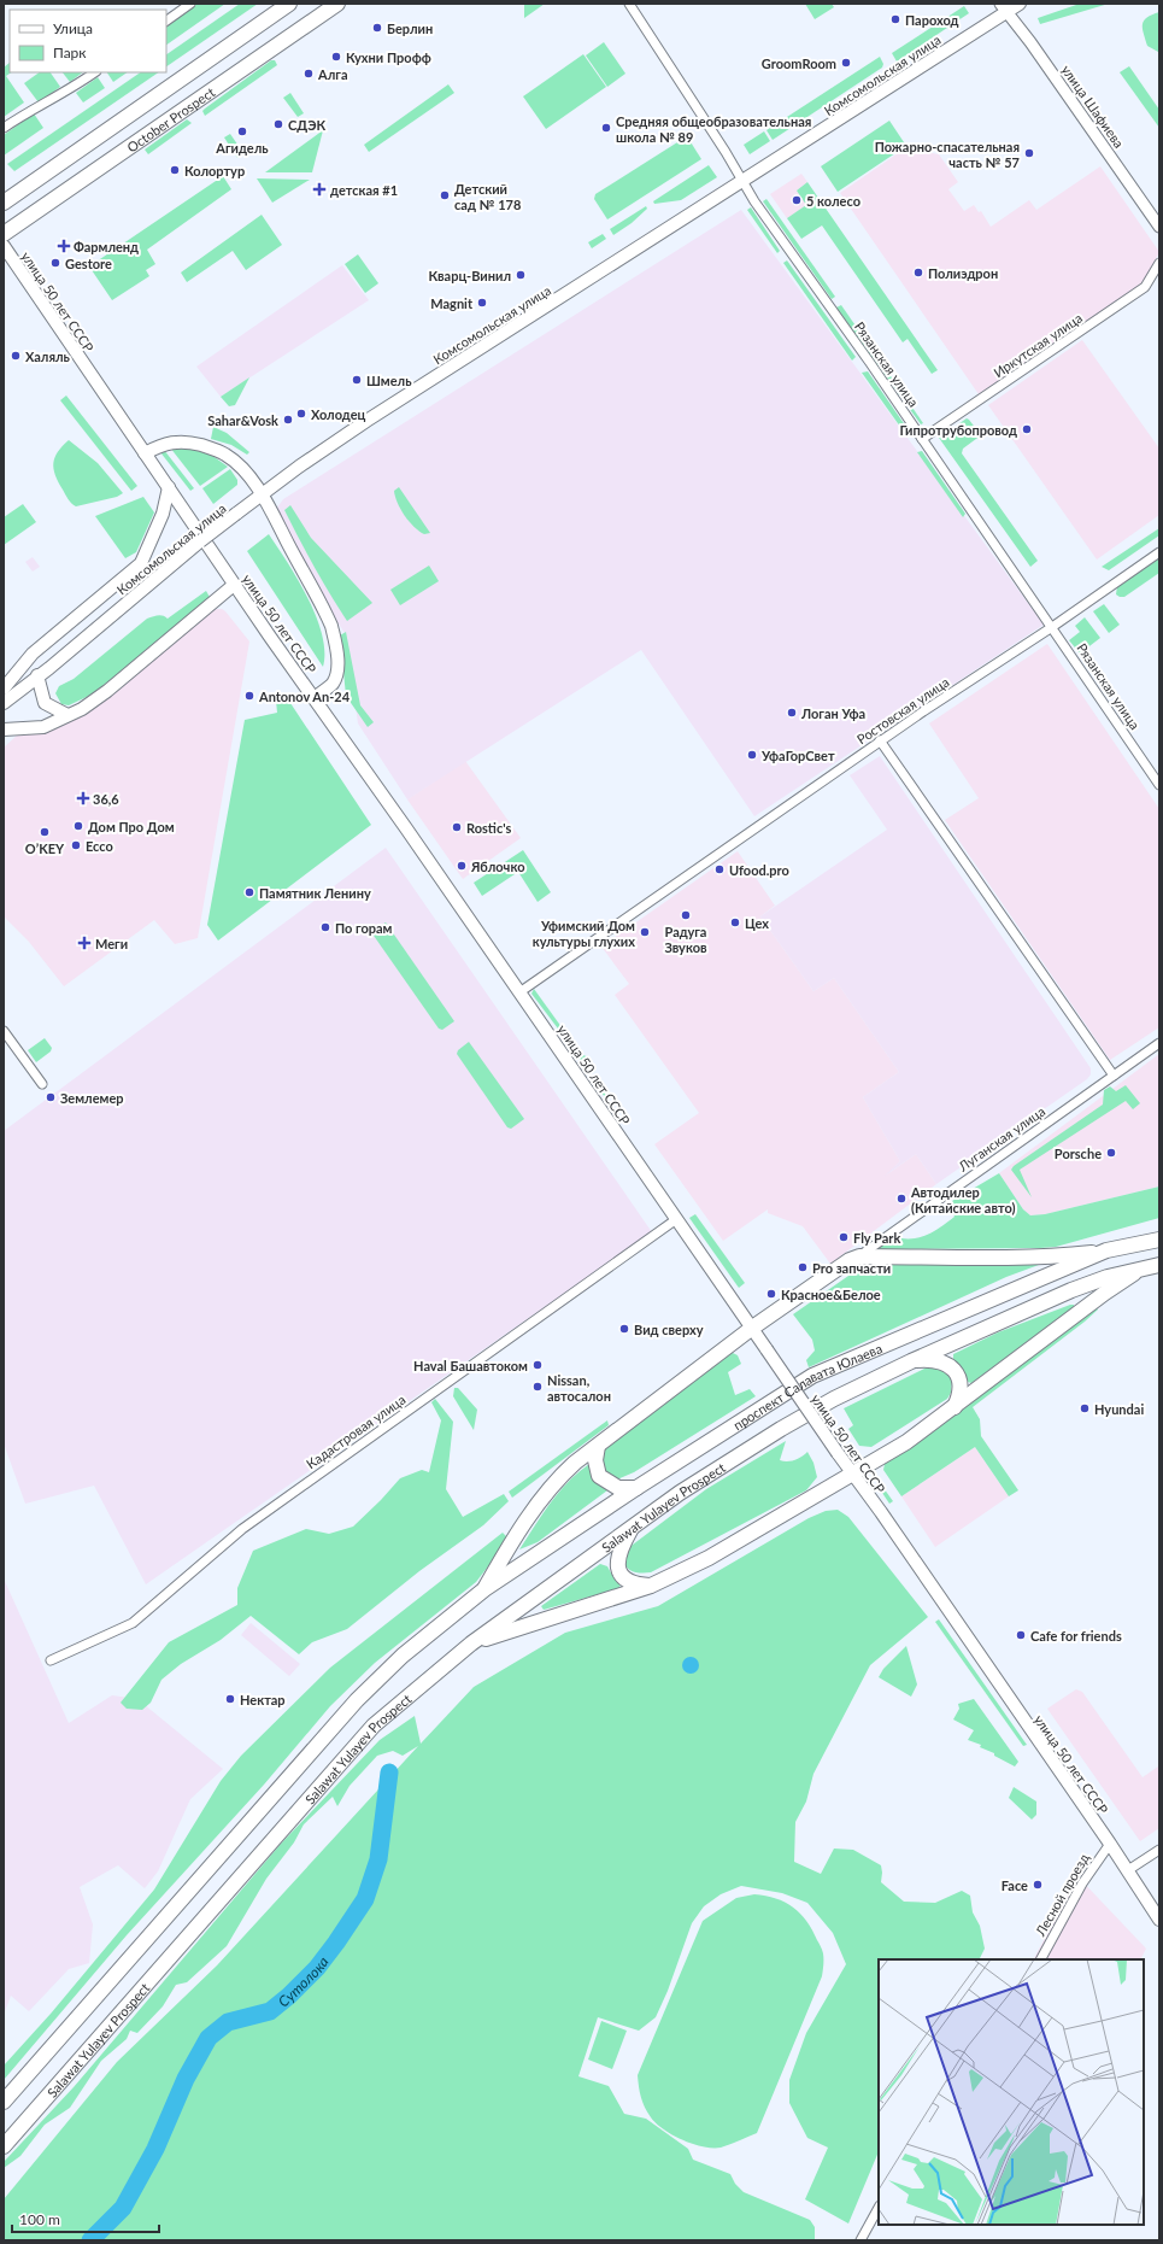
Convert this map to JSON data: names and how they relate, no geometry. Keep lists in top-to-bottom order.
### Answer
{
  "streets": {
    "main road": [
      "Комсомольская улица",
      "October Prospect",
      "улица 50 лет СССР",
      "проспект Салавата Юлаева",
      "Salawat Yulayev Prospect"
    ],
    "street": [
      "улица Шафиева",
      "Иркутская улица",
      "Рязанская улица",
      "Ростовская улица",
      "Луганская улица",
      "Кадастровая улица",
      "Лесной проезд"
    ]
  },
  "crossings": [
    ["Комсомольская улица", "улица Шафиева"],
    ["Комсомольская улица", "Рязанская улица"],
    ["улица 50 лет СССР", "Ростовская улица"],
    ["улица 50 лет СССР", "Кадастровая улица"],
    ["улица 50 лет СССР", "Лесной проезд"],
    ["Иркутская улица", "Рязанская улица"],
    ["Рязанская улица", "Ростовская улица"],
    ["проспект Салавата Юлаева", "Salawat Yulayev Prospect"]
  ],
  "water": ["Сутолока"],
  "places": {
    "other": [
      "Пароход",
      "Берлин",
      "Кухни Профф",
      "GroomRoom",
      "Алга",
      "СДЭК",
      "Средняя общеобразовательная школа № 89",
      "Агидель",
      "Пожарно-спасательная часть № 57",
      "Колортур",
      "Детский сад № 178",
      "5 колесо",
      "Gestore",
      "Полиэдрон",
      "Кварц-Винил",
      "Magnit",
      "Халяль",
      "Шмель",
      "Холодец",
      "Sahar&Vosk",
      "Гипротрубопровод",
      "Antonov An-24",
      "Логан Уфа",
      "УфаГорСвет",
      "Дом Про Дом",
      "Rostic's",
      "O’KEY",
      "Ecco",
      "Яблочко",
      "Ufood.pro",
      "Памятник Ленину",
      "Радуга Звуков",
      "Цех",
      "По горам",
      "Уфимский Дом культуры глухих",
      "Землемер",
      "Porsche",
      "Автодилер (Китайские авто)",
      "Fly Park",
      "Pro запчасти",
      "Красное&Белое",
      "Вид сверху",
      "Haval Башавтоком",
      "Nissan, автосалон",
      "Hyundai",
      "Cafe for friends",
      "Нектар",
      "Face"
    ],
    "health": [
      "детская #1",
      "Фармленд",
      "36,6",
      "Меги"
    ]
  },
  "legend": ["Улица", "Парк"],
  "scale_bar": "100 m"
}
